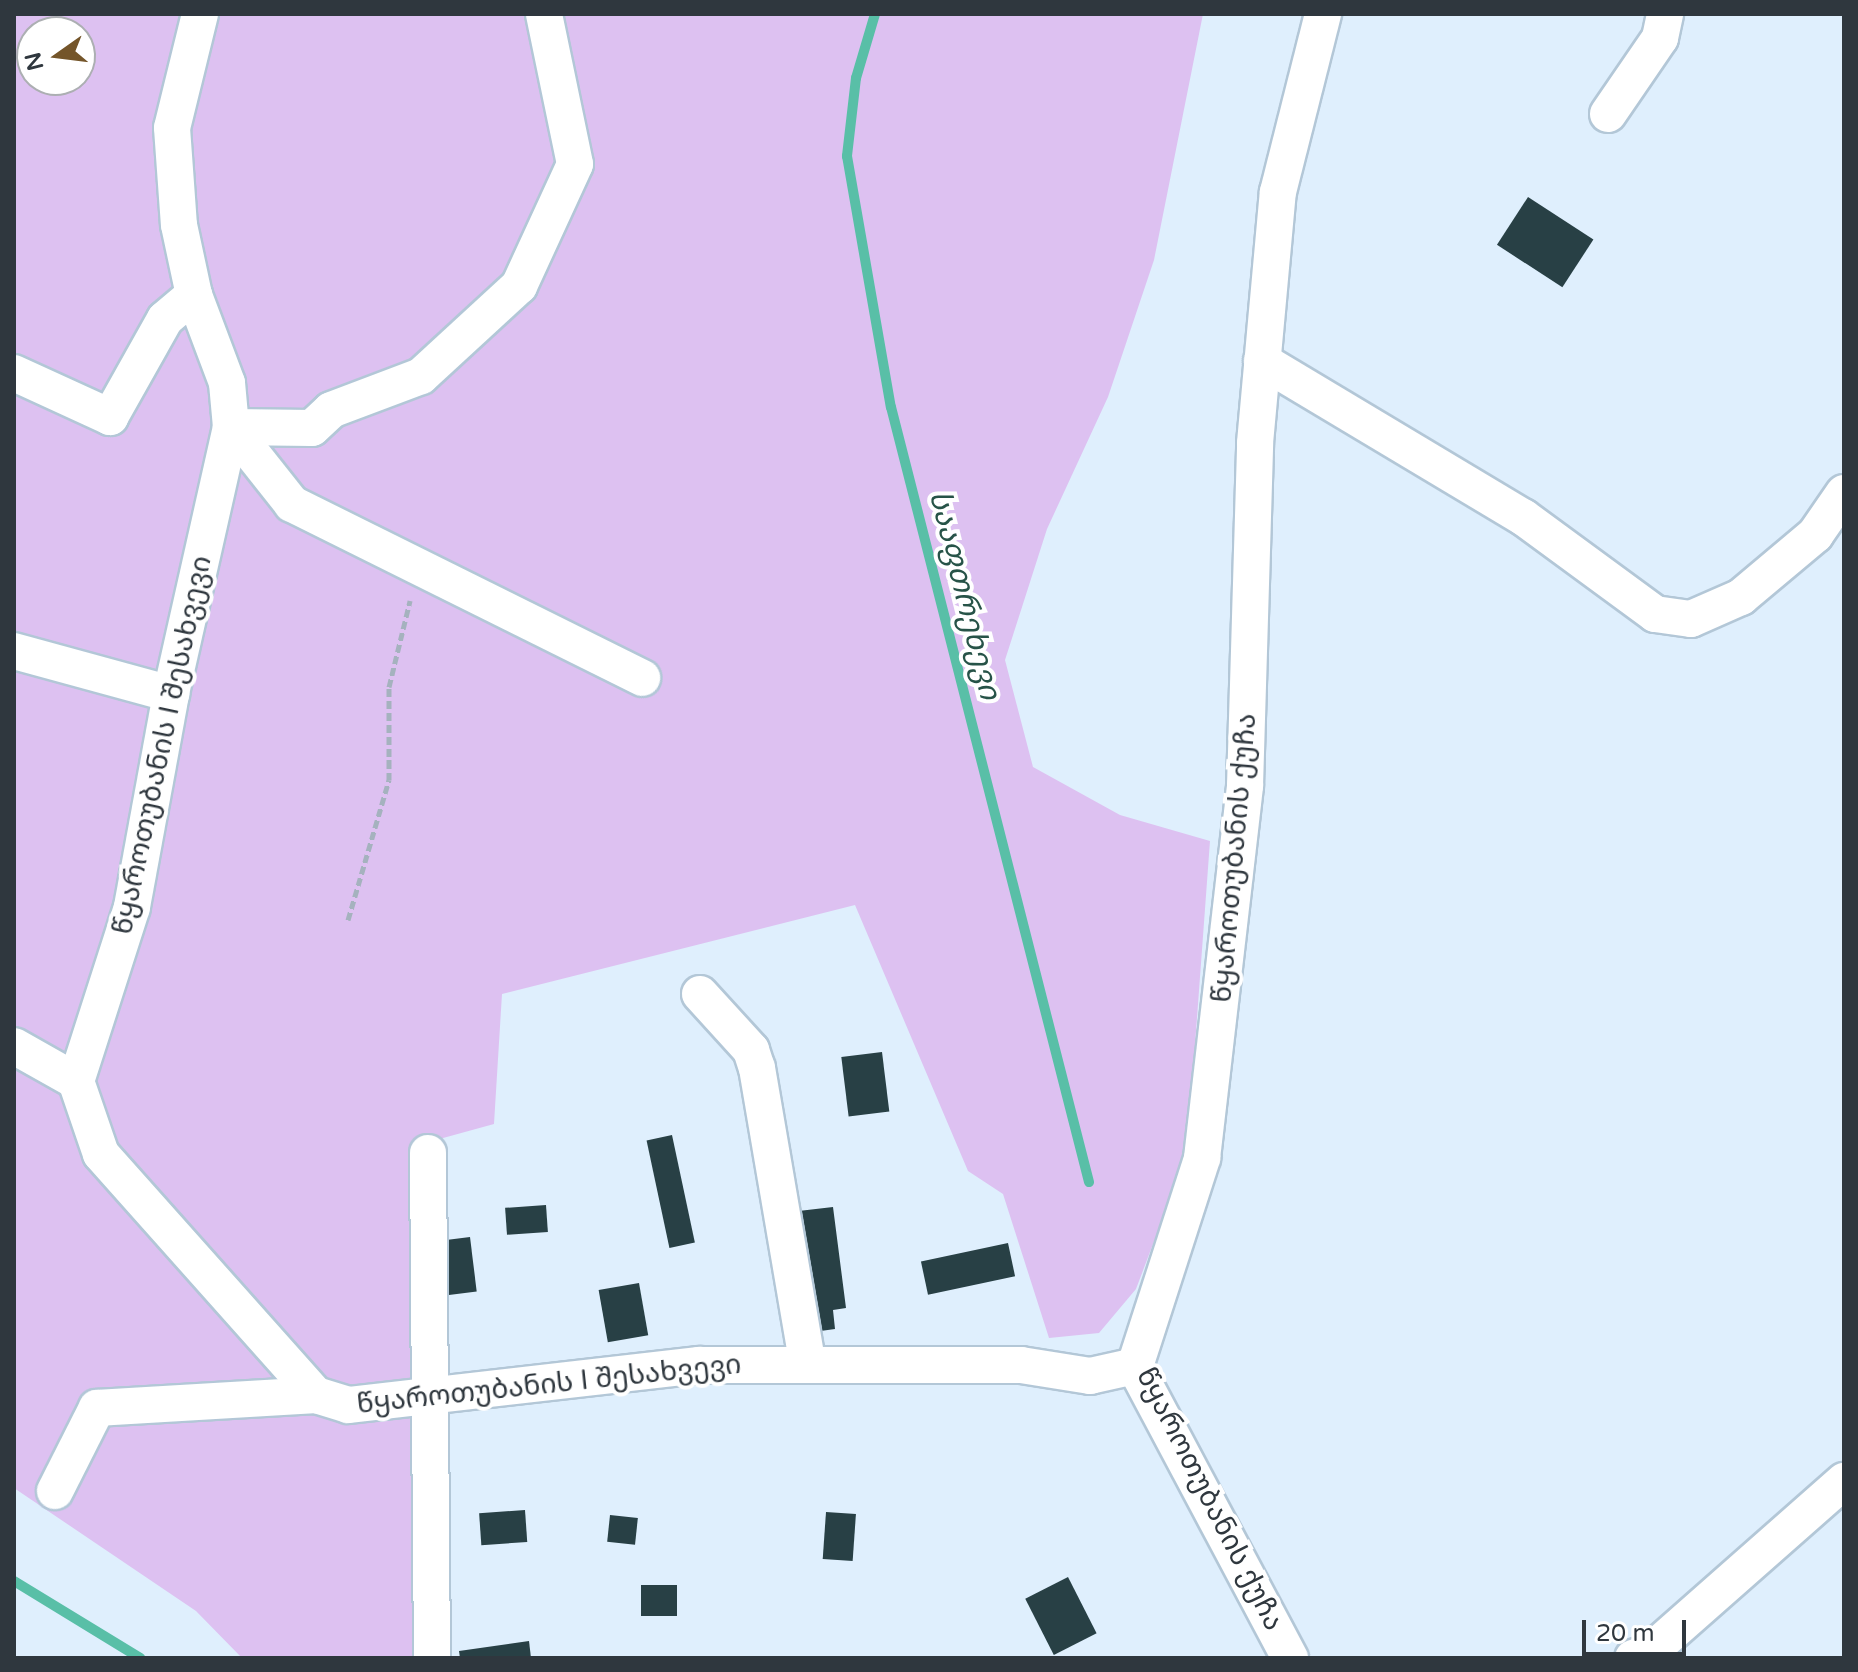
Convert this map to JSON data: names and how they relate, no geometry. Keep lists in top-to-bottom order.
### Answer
{
  "streets": {
    "street": ["წყაროთუბანის I შესახვევი", "წყაროთუბანის ქუჩა"]
  },
  "crossings": [
    ["წყაროთუბანის I შესახვევი", "წყაროთუბანის ქუჩა"]
  ],
  "water": ["სააფთრეხევი"],
  "scale_bar": "20 m",
  "north": "left"
}
